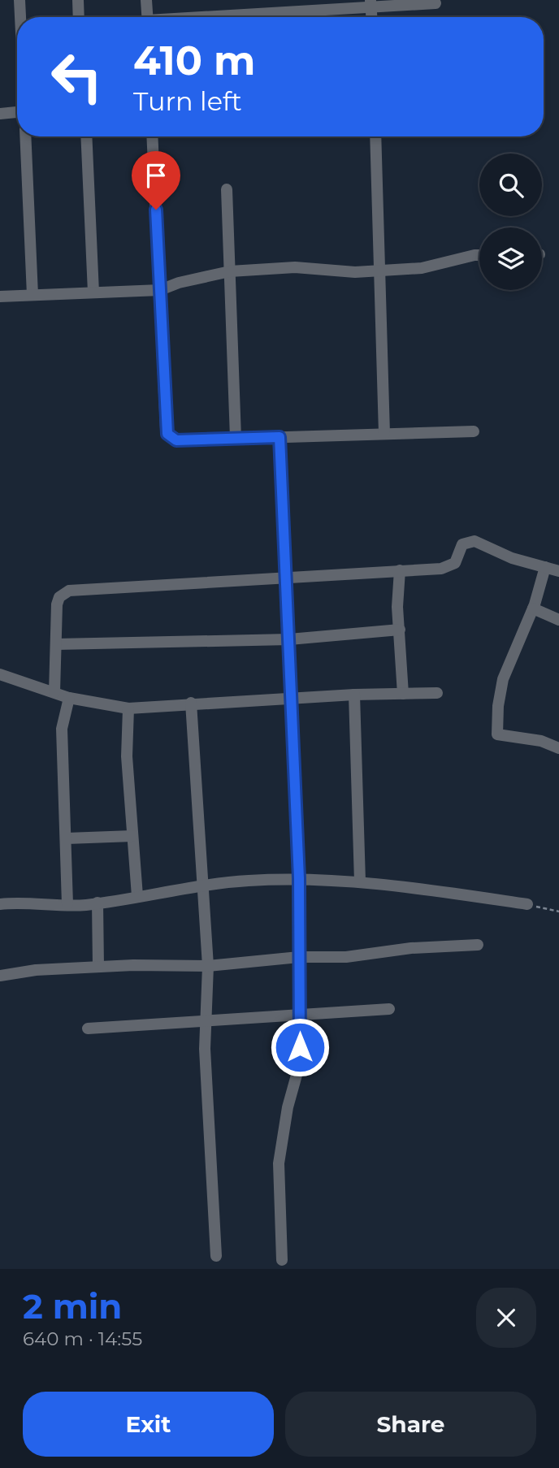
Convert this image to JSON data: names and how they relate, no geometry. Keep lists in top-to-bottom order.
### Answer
{
  "page": {
    "turn": ["410 m", "Turn left"],
    "heading": ["2 min", "640 m · 14:55"],
    "buttons": ["Exit", "Share"]
  }
}
